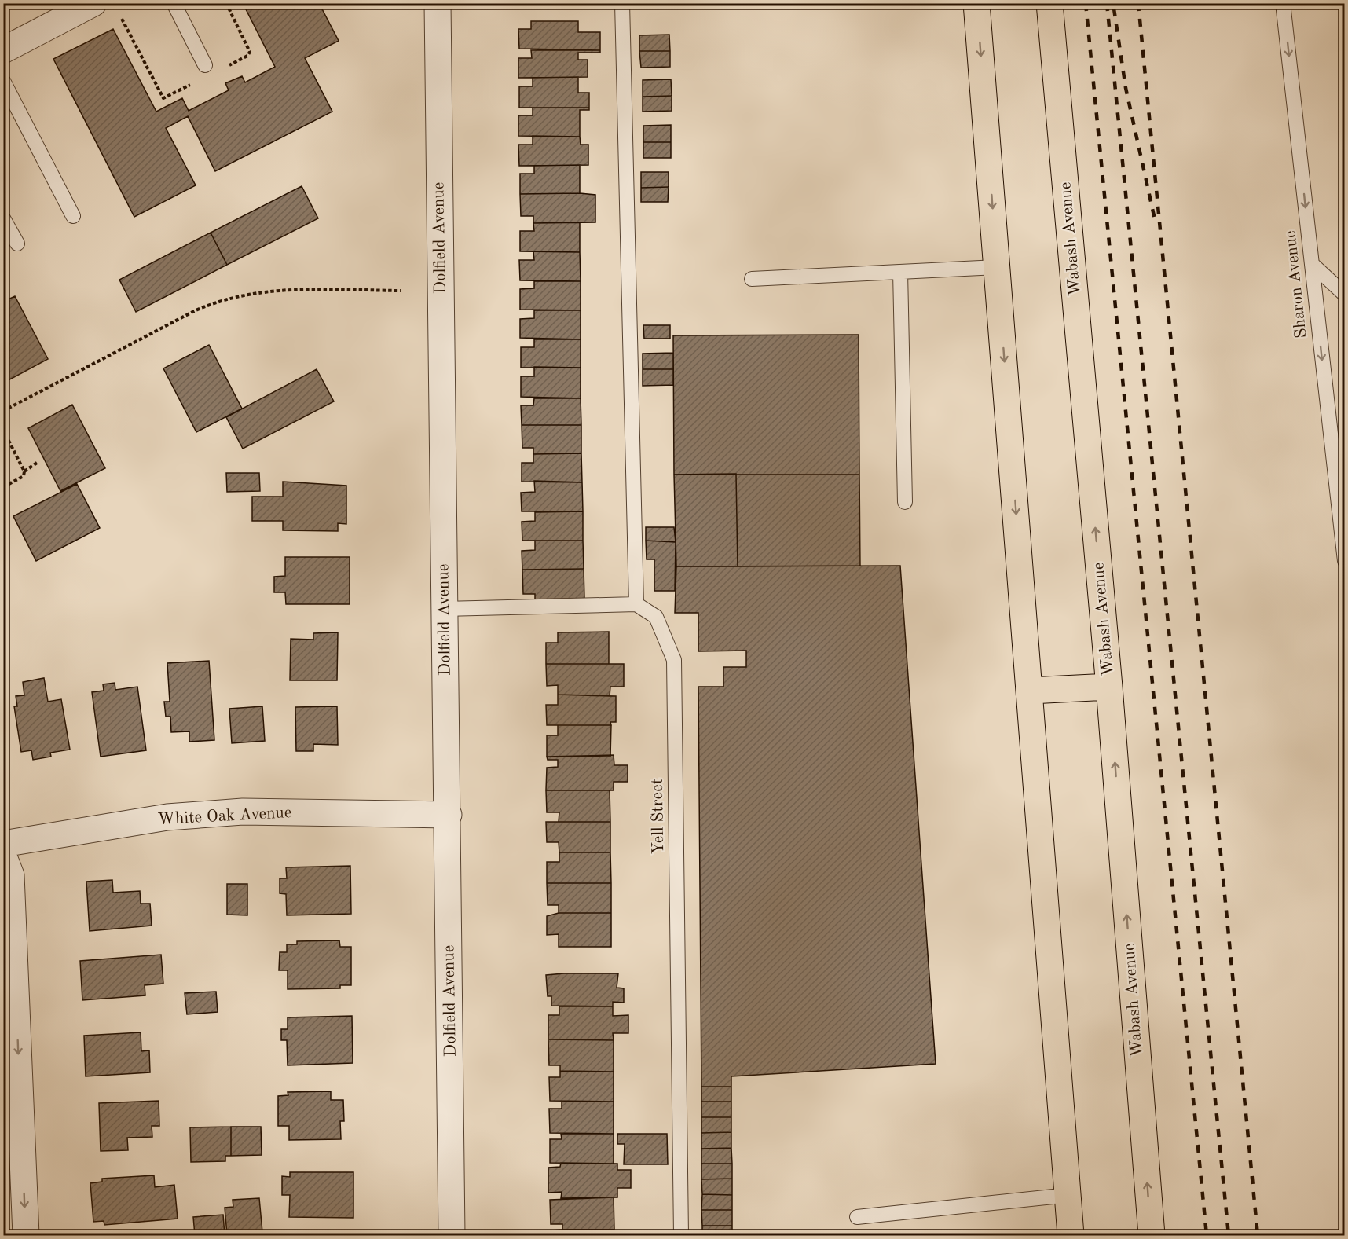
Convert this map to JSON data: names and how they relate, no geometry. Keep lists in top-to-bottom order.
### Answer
{
  "streets": {
    "main road": ["Wabash Avenue"],
    "street": ["Dolfield Avenue", "White Oak Avenue"],
    "lane": ["Sharon Avenue", "Yell Street"]
  },
  "crossings": [
    ["Dolfield Avenue", "White Oak Avenue"]
  ],
  "one_way": ["Sharon Avenue"]
}
